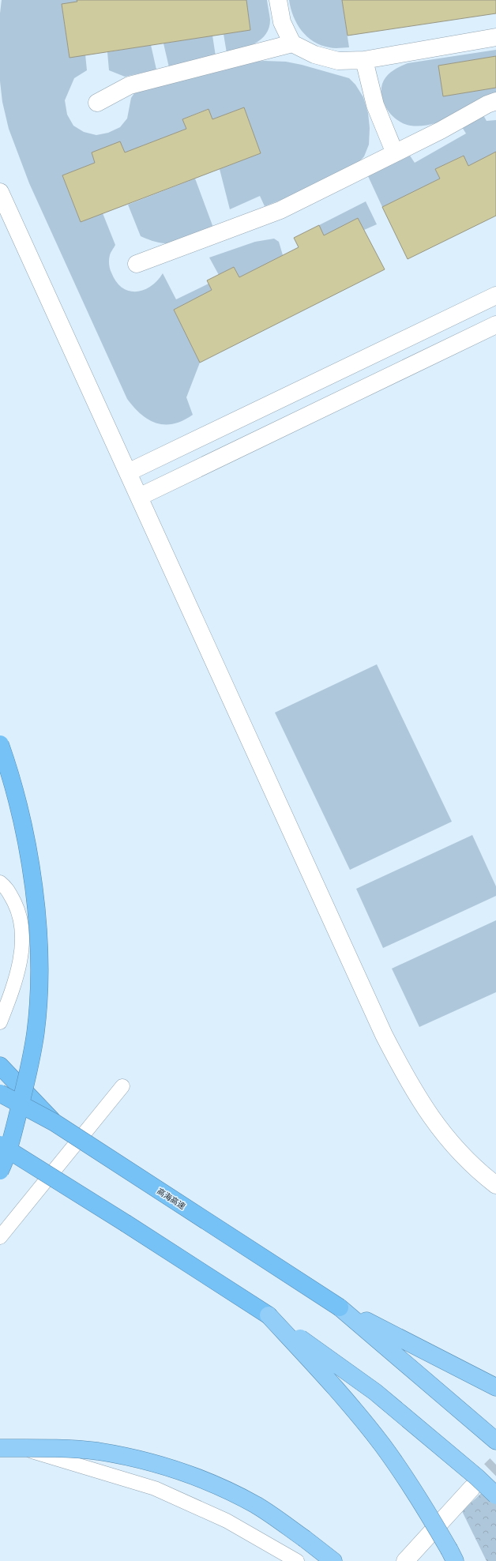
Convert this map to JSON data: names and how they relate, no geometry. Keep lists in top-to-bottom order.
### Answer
{
  "streets": {
    "highway": ["高海高速"]
  }
}
